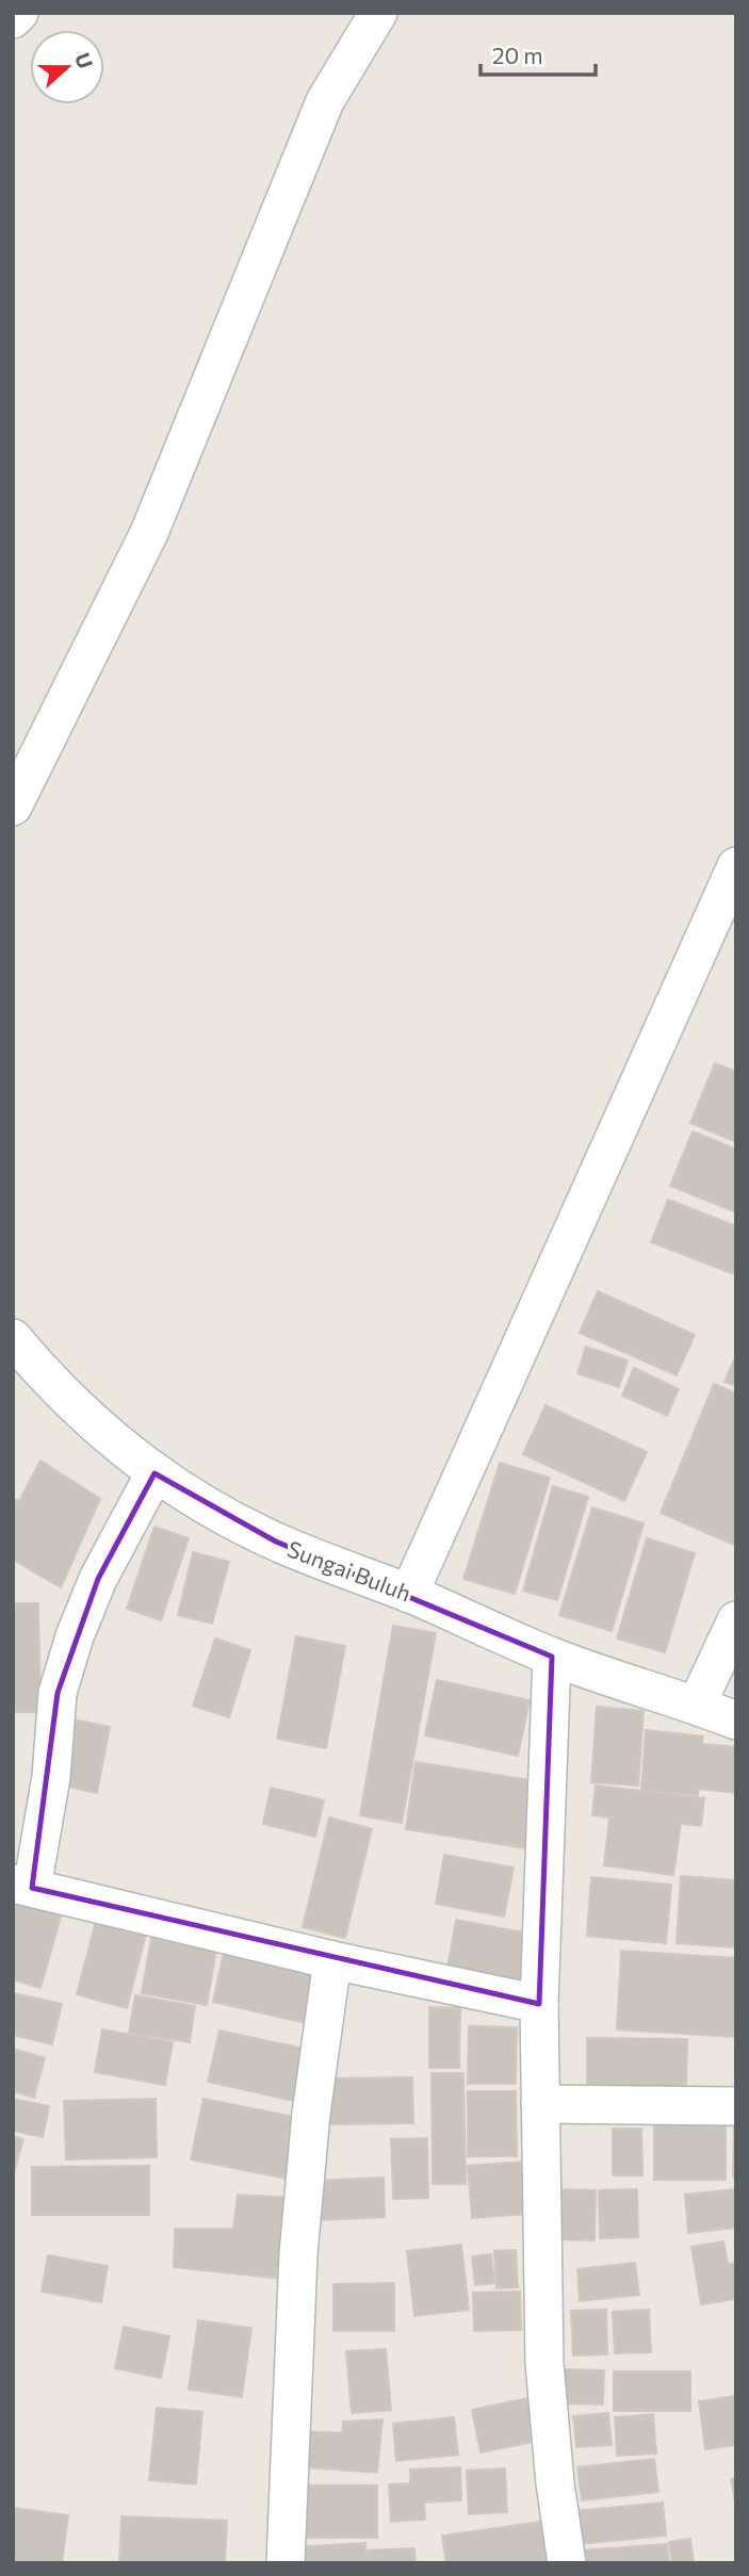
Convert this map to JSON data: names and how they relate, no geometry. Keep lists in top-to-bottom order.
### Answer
{
  "streets": {
    "street": ["Sungai Buluh"]
  },
  "scale_bar": "20 m",
  "north": "right"
}
